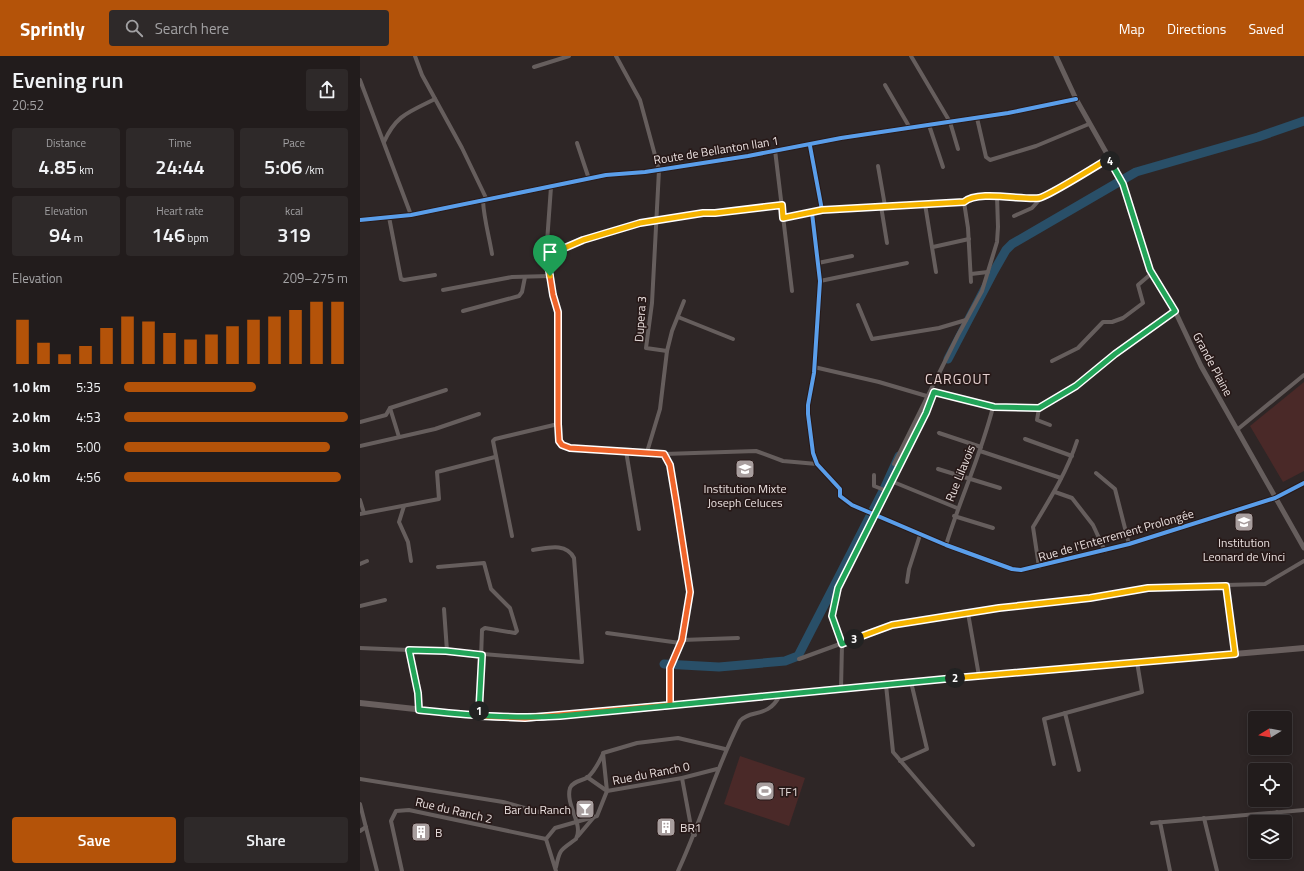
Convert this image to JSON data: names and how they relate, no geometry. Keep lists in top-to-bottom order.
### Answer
{
  "streets": {
    "street": [
      "Route de Bellanton Ilan 1",
      "Dupera 3",
      "Grande Plaine",
      "Rue Lilavois",
      "Rue de l'Enterrement Prolongée",
      "Rue du Ranch 0",
      "Rue du Ranch 2"
    ]
  },
  "crossings": [
    ["Route de Bellanton Ilan 1", "Dupera 3"],
    ["Grande Plaine", "Rue de l'Enterrement Prolongée"],
    ["Rue Lilavois", "Rue de l'Enterrement Prolongée"]
  ],
  "districts": ["CARGOUT"],
  "places": {
    "school or university": ["Institution Mixte Joseph Celuces", "Institution Leonard de Vinci"],
    "sports": ["TF1"],
    "bar": ["Bar du Ranch"],
    "building": ["BR1", "B"]
  },
  "north": "left",
  "page": {
    "header": "Sprintly",
    "search": "Search here",
    "nav": ["Map", "Directions", "Saved"],
    "heading": ["Evening run", "20:52"],
    "stats": [
      ["Distance", "4.85 km"],
      ["Time", "24:44"],
      ["Pace", "5:06 /km"],
      ["Elevation", "94 m"],
      ["Heart rate", "146 bpm"],
      ["kcal", "319"]
    ],
    "pins": [
      "4",
      "3",
      "2",
      "1"
    ],
    "chart": ["Elevation", "209–275 m"],
    "list": [
      {
        "name": "1.0 km",
        "note": "5:35"
      },
      {
        "name": "2.0 km",
        "note": "4:53"
      },
      {
        "name": "3.0 km",
        "note": "5:00"
      },
      {
        "name": "4.0 km",
        "note": "4:56"
      }
    ],
    "buttons": ["Save", "Share"]
  }
}
